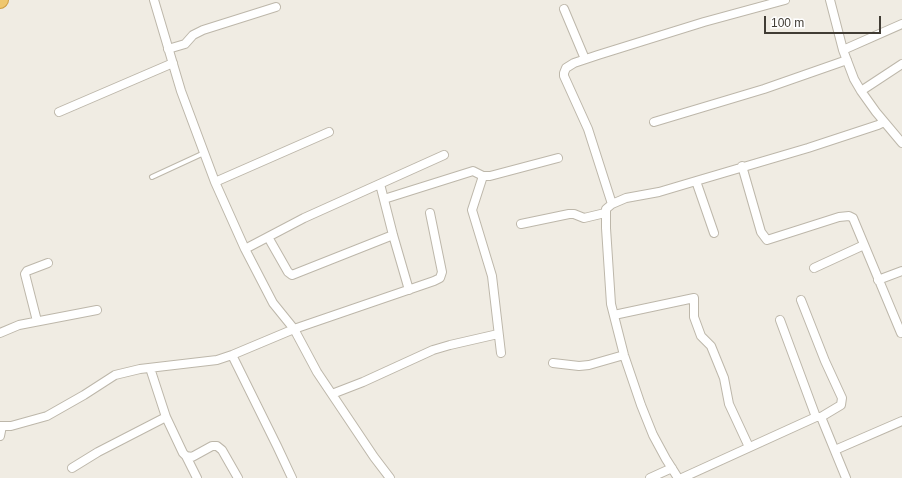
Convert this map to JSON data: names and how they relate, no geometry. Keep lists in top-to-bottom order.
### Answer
{
  "scale_bar": "100 m"
}
